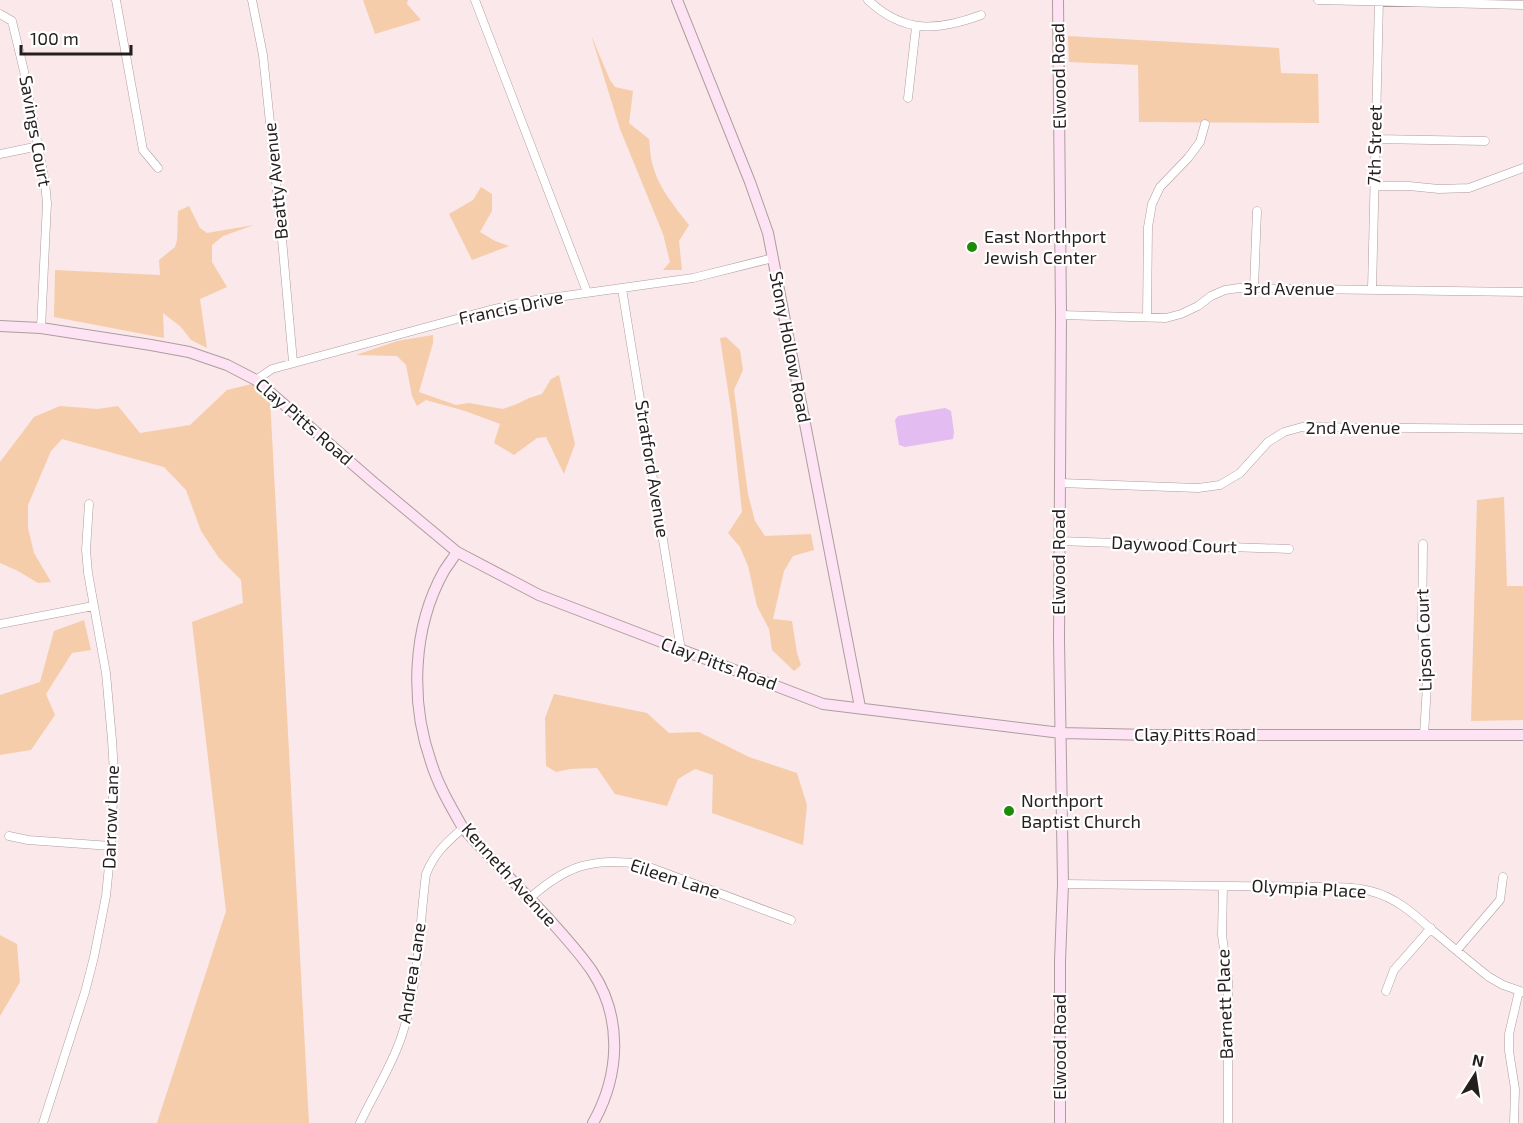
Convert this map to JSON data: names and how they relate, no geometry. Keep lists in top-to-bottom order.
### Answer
{
  "streets": {
    "street": [
      "Elwood Road",
      "Savings Court",
      "7th Street",
      "Beatty Avenue",
      "3rd Avenue",
      "Francis Drive",
      "Stony Hollow Road",
      "Clay Pitts Road",
      "2nd Avenue",
      "Stratford Avenue",
      "Daywood Court",
      "Lipson Court",
      "Darrow Lane",
      "Kenneth Avenue",
      "Eileen Lane",
      "Olympia Place",
      "Andrea Lane",
      "Barnett Place"
    ]
  },
  "crossings": [
    ["Elwood Road", "3rd Avenue"],
    ["Elwood Road", "Clay Pitts Road"],
    ["Elwood Road", "2nd Avenue"],
    ["Elwood Road", "Daywood Court"],
    ["Elwood Road", "Olympia Place"],
    ["Savings Court", "Clay Pitts Road"],
    ["7th Street", "3rd Avenue"],
    ["Beatty Avenue", "Francis Drive"],
    ["Francis Drive", "Stony Hollow Road"],
    ["Francis Drive", "Clay Pitts Road"],
    ["Francis Drive", "Stratford Avenue"],
    ["Stony Hollow Road", "Clay Pitts Road"],
    ["Clay Pitts Road", "Stratford Avenue"],
    ["Clay Pitts Road", "Lipson Court"],
    ["Clay Pitts Road", "Kenneth Avenue"],
    ["Kenneth Avenue", "Eileen Lane"],
    ["Kenneth Avenue", "Andrea Lane"],
    ["Olympia Place", "Barnett Place"]
  ],
  "places": ["East Northport Jewish Center", "Northport Baptist Church"],
  "scale_bar": "100 m",
  "north": "top"
}
